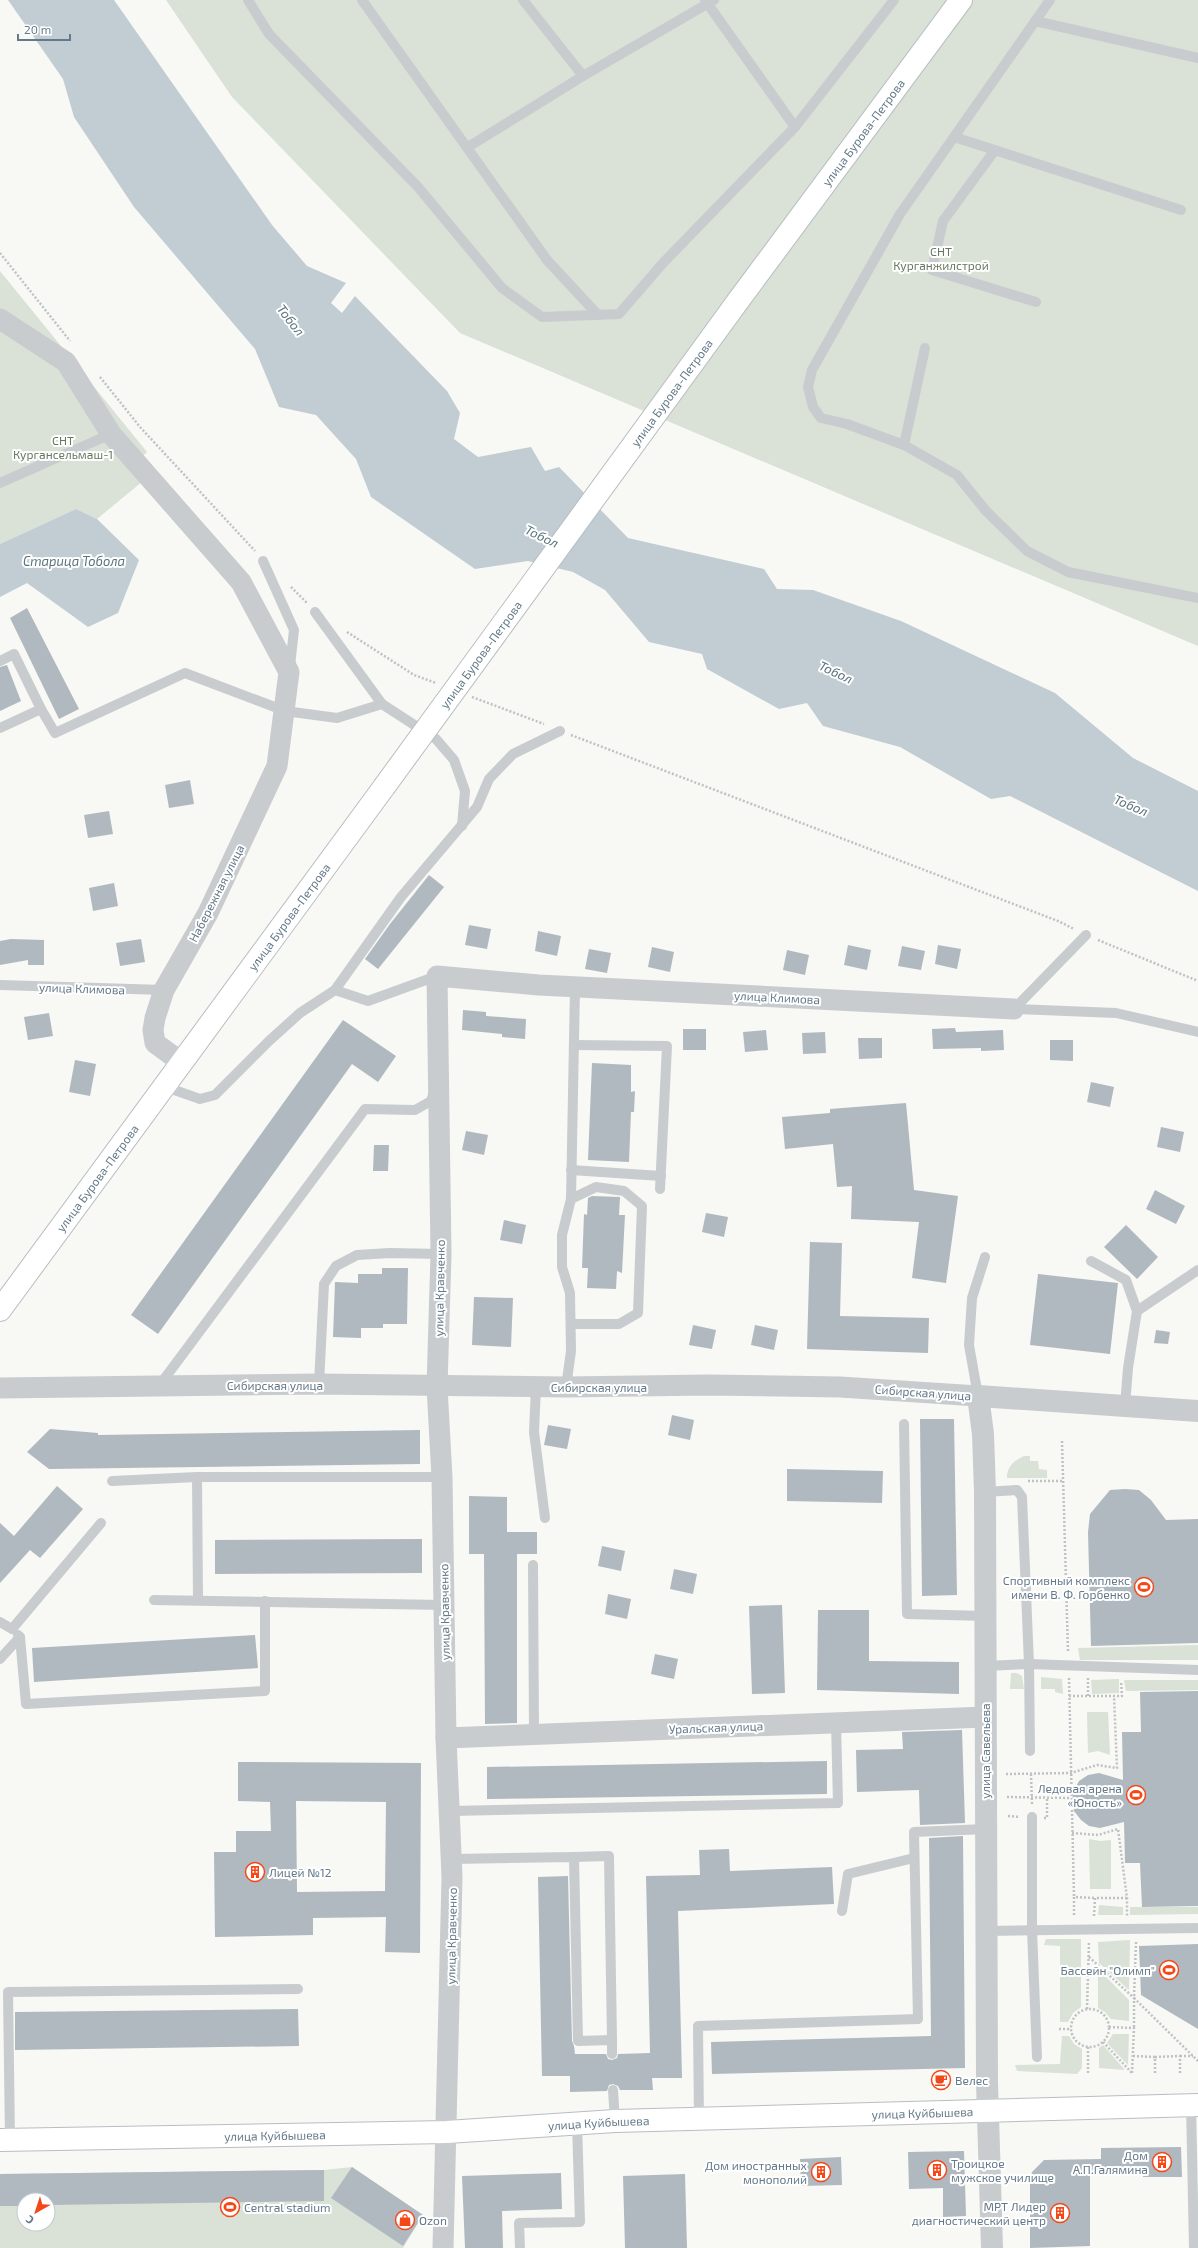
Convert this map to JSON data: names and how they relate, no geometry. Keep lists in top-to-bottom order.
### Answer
{
  "streets": {
    "main road": ["улица Бурова-Петрова", "улица Куйбышева"],
    "street": [
      "Набережная улица",
      "улица Климова",
      "улица Кравченко",
      "Сибирская улица",
      "Уральская улица",
      "улица Савельева"
    ]
  },
  "crossings": [
    ["улица Бурова-Петрова", "Набережная улица"],
    ["Набережная улица", "улица Климова"],
    ["улица Климова", "улица Кравченко"],
    ["улица Кравченко", "Сибирская улица"],
    ["улица Кравченко", "Уральская улица"],
    ["улица Кравченко", "улица Куйбышева"],
    ["Сибирская улица", "улица Савельева"],
    ["Уральская улица", "улица Савельева"],
    ["улица Савельева", "улица Куйбышева"]
  ],
  "water": ["Тобол", "Старица Тобола"],
  "parks": ["СНТ Курганжилстрой", "СНТ Кургансельмаш-1"],
  "places": {
    "sports": [
      "Спортивный комплекс имени В. Ф. Горбенко",
      "Ледовая арена «Юность»",
      "Бассейн \"Олимп\"",
      "Central stadium"
    ],
    "building": [
      "Лицей №12",
      "Дом А.П.Галямина",
      "Троицкое мужское училище",
      "Дом иностранных монополий",
      "МРТ Лидер диагностический центр"
    ],
    "cafe": ["Велес"],
    "shop": ["Ozon"]
  },
  "scale_bar": "20 m",
  "north": "bottom left"
}
